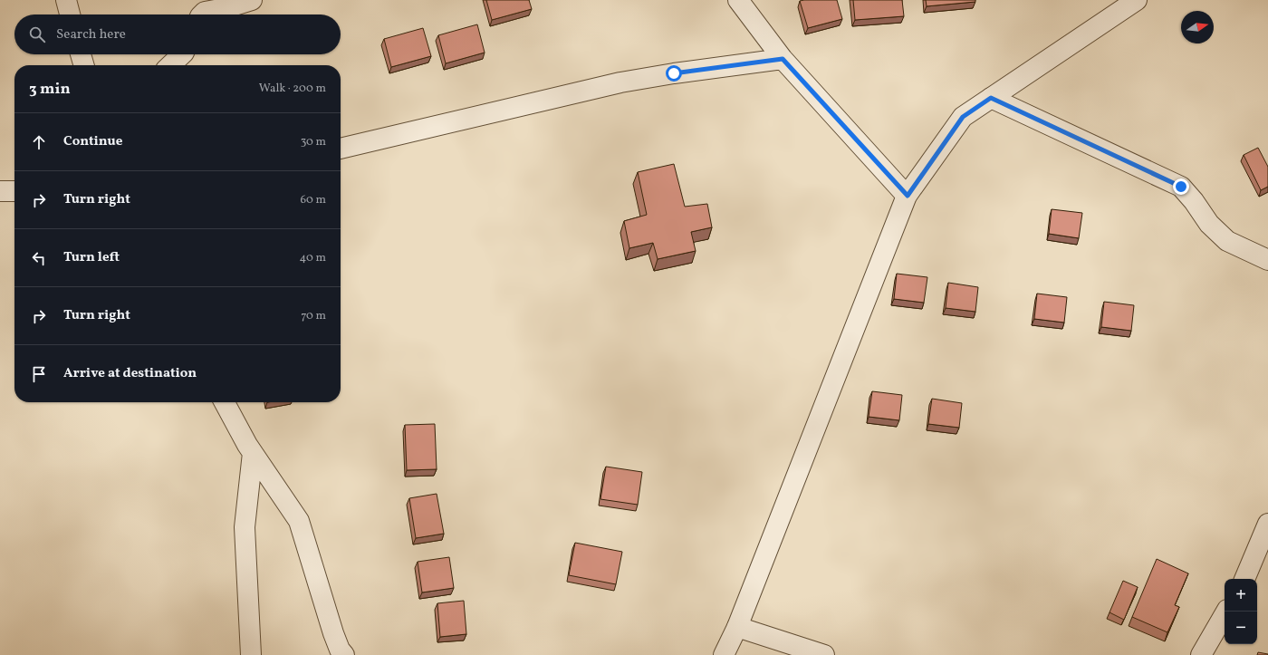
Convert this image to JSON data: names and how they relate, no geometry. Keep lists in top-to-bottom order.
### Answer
{
  "north": "right",
  "page": {
    "search": "Search here",
    "heading": ["3 min", "Walk · 200 m"],
    "list": [
      ["Continue", "30 m"],
      ["Turn right", "60 m"],
      ["Turn left", "40 m"],
      ["Turn right", "70 m"],
      "Arrive at destination"
    ],
    "map_buttons": ["+", "−"]
  }
}
